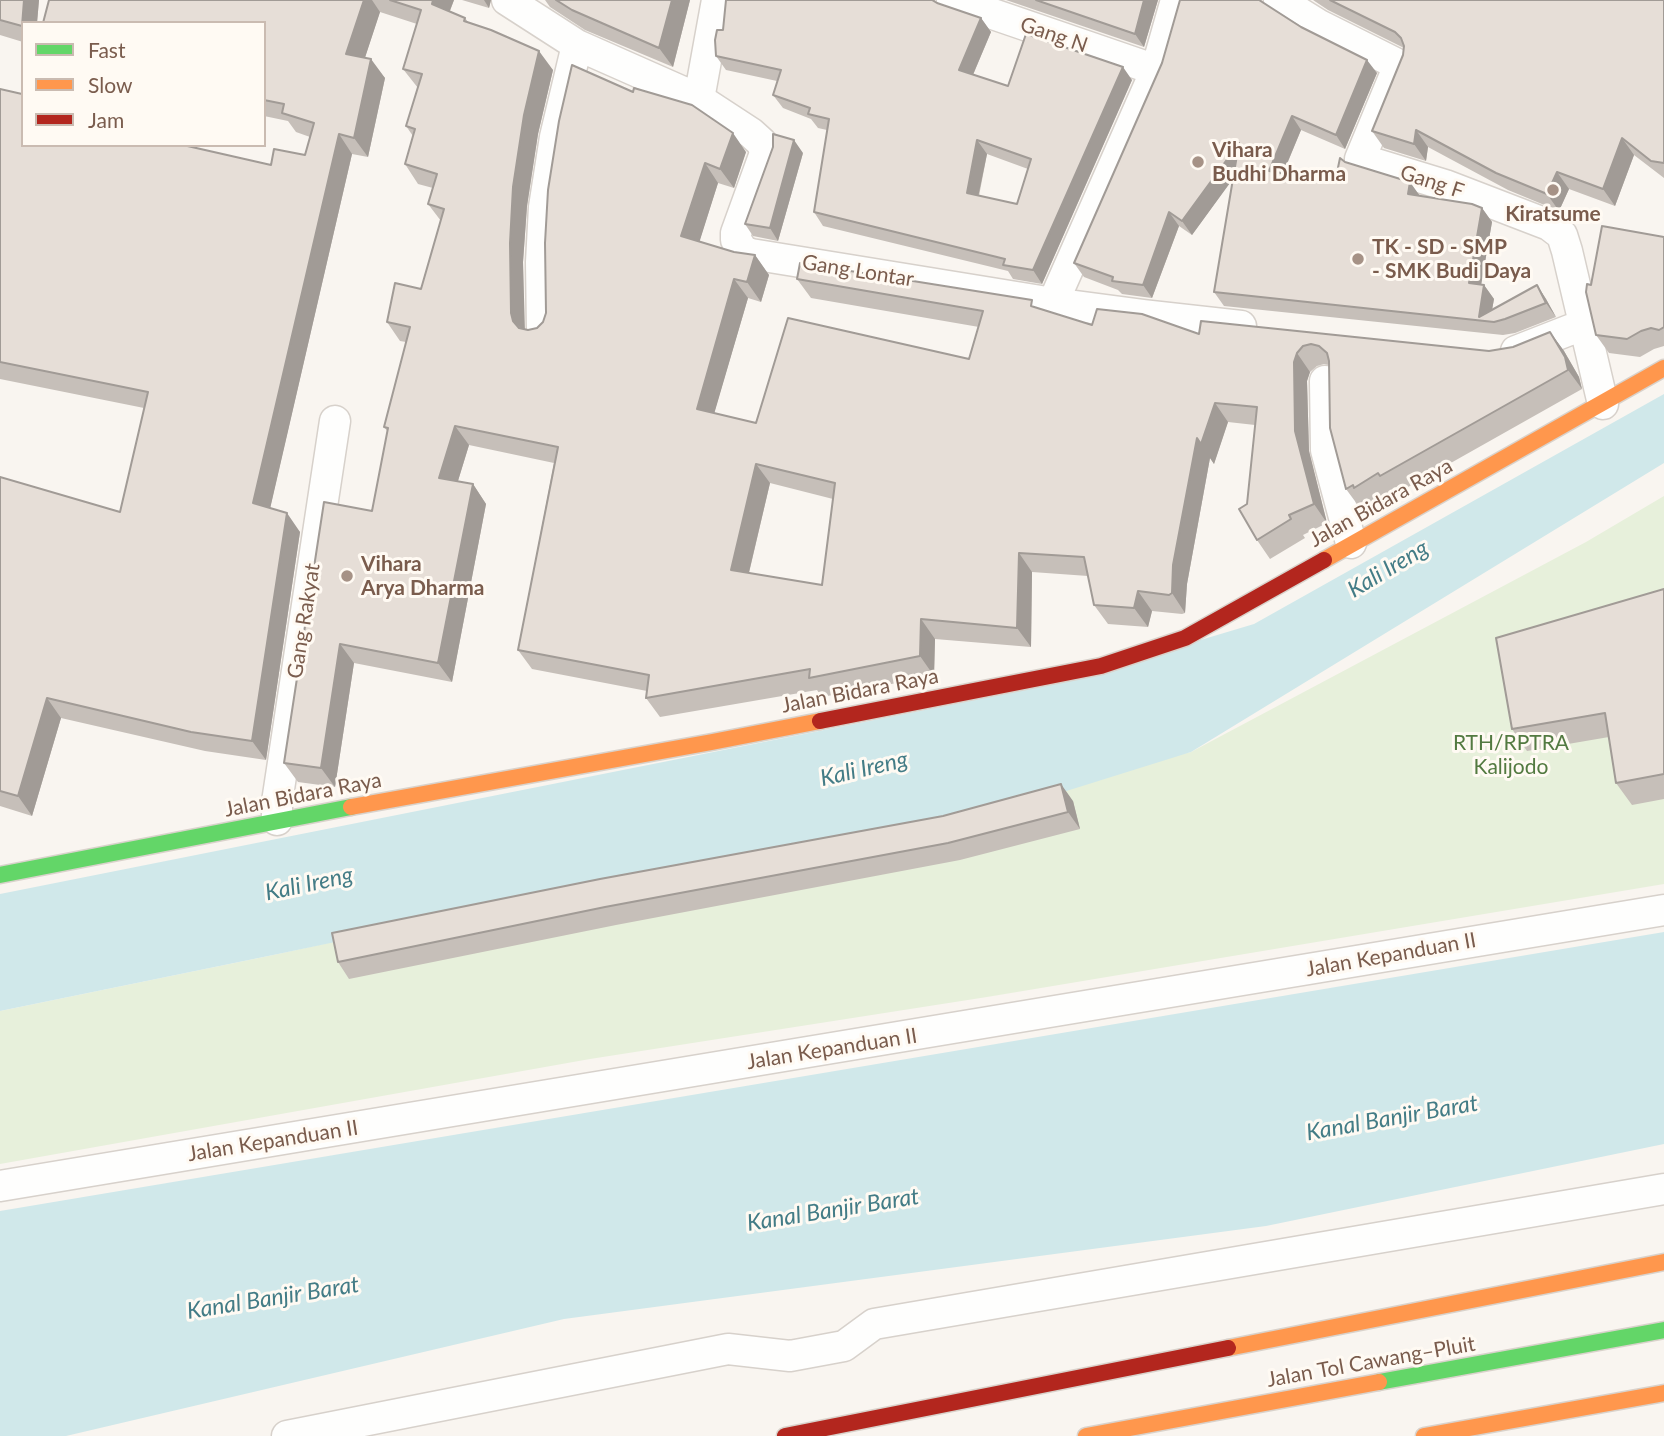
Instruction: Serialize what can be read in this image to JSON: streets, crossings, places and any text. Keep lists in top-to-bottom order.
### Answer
{
  "streets": {
    "main road": ["Jalan Bidara Raya", "Jalan Tol Cawang–Pluit"],
    "street": [
      "Gang N",
      "Gang F",
      "Gang Lontar",
      "Gang Rakyat",
      "Jalan Kepanduan II"
    ]
  },
  "crossings": [
    ["Gang F", "Jalan Bidara Raya"],
    ["Jalan Bidara Raya", "Gang Rakyat"]
  ],
  "water": ["Kali Ireng", "Kanal Banjir Barat"],
  "parks": ["RTH/RPTRA Kalijodo"],
  "places": [
    "Vihara Budhi Dharma",
    "Kiratsume",
    "TK - SD - SMP - SMK Budi Daya",
    "Vihara Arya Dharma"
  ],
  "legend": ["Fast", "Slow", "Jam"]
}
